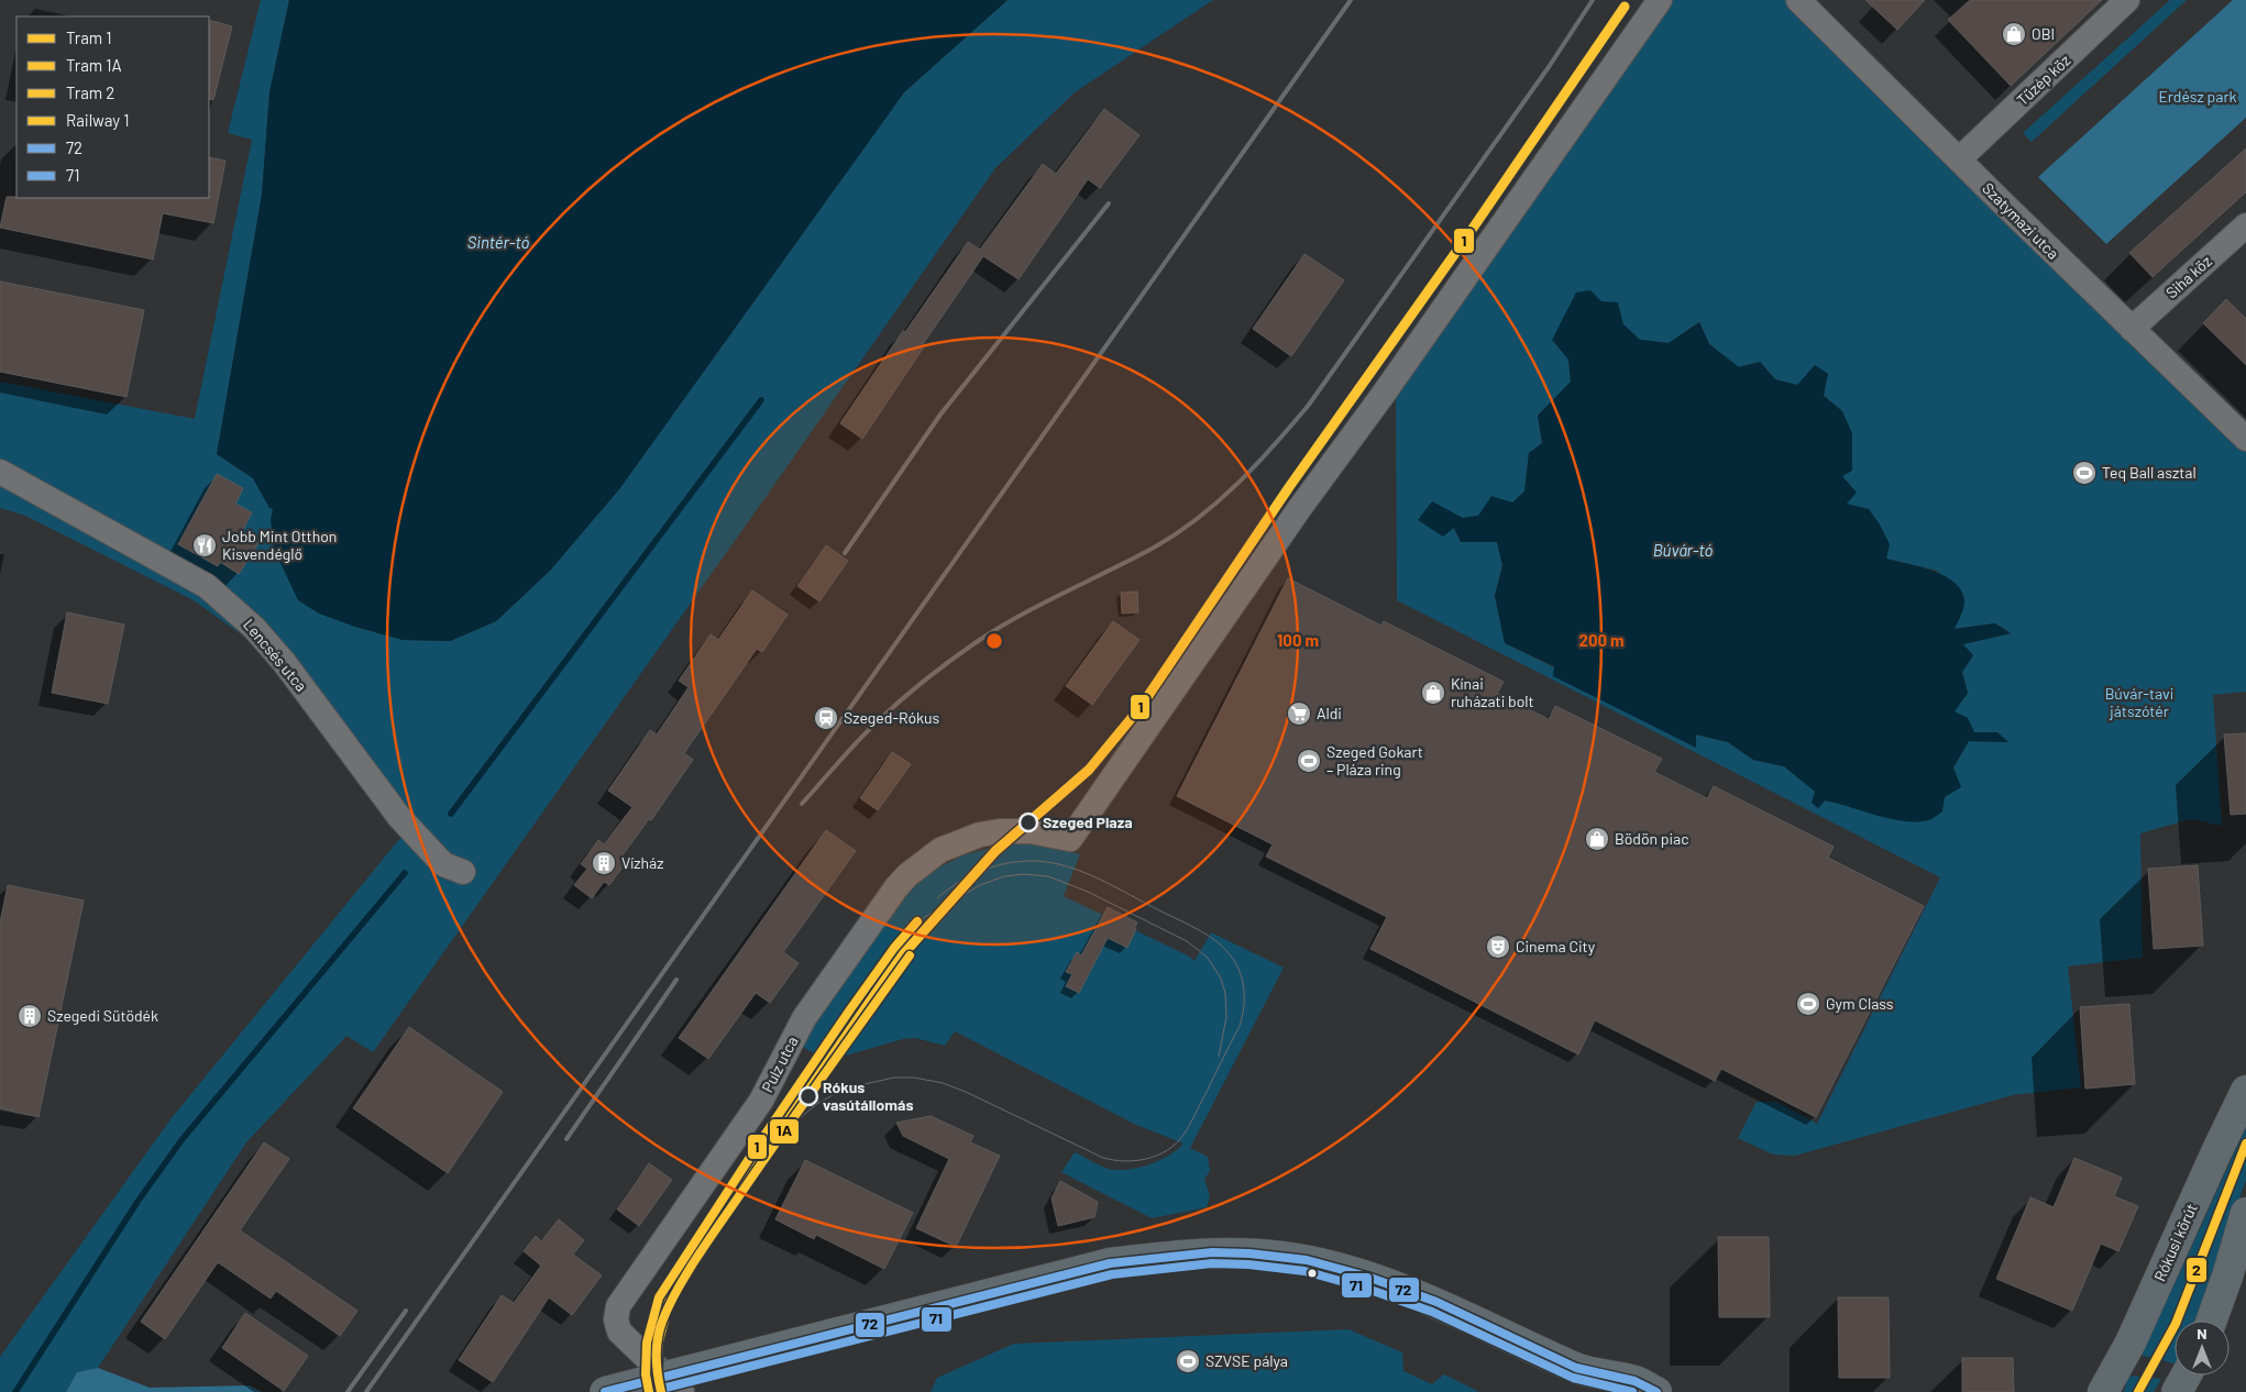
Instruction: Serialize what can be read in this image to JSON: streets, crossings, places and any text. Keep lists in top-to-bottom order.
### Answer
{
  "streets": {
    "main road": ["Rókusi körút"],
    "street": [
      "Tüzép köz",
      "Szatymazi utca",
      "Siha köz",
      "Lencsés utca",
      "Pulz utca"
    ]
  },
  "crossings": [
    ["Tüzép köz", "Szatymazi utca"],
    ["Szatymazi utca", "Siha köz"]
  ],
  "water": ["Sintér-tó", "Búvár-tó"],
  "parks": ["Erdész park", "Búvár-tavi játszótér"],
  "places": {
    "shop": ["OBI", "Kínai ruházati bolt", "Bödön piac"],
    "sports": [
      "Teq Ball asztal",
      "Szeged Gokart – Pláza ring",
      "Gym Class",
      "SZVSE pálya"
    ],
    "restaurant": ["Jobb Mint Otthon Kisvendéglő"],
    "supermarket": ["Aldi"],
    "station": ["Szeged-Rókus"],
    "other": ["Szeged Plaza", "Rókus vasútállomás"],
    "building": ["Vízház", "Szegedi Sütödék"],
    "theatre": ["Cinema City"]
  },
  "lines": [
    "rail line 1",
    "tram line 1",
    "tram line 1A",
    "tram line 2",
    "transit line 72",
    "transit line 71"
  ],
  "legend": [
    "Tram 1",
    "Tram 1A",
    "Tram 2",
    "Railway 1",
    "72",
    "71"
  ],
  "north": "top",
  "rings": ["100 m", "200 m"]
}
